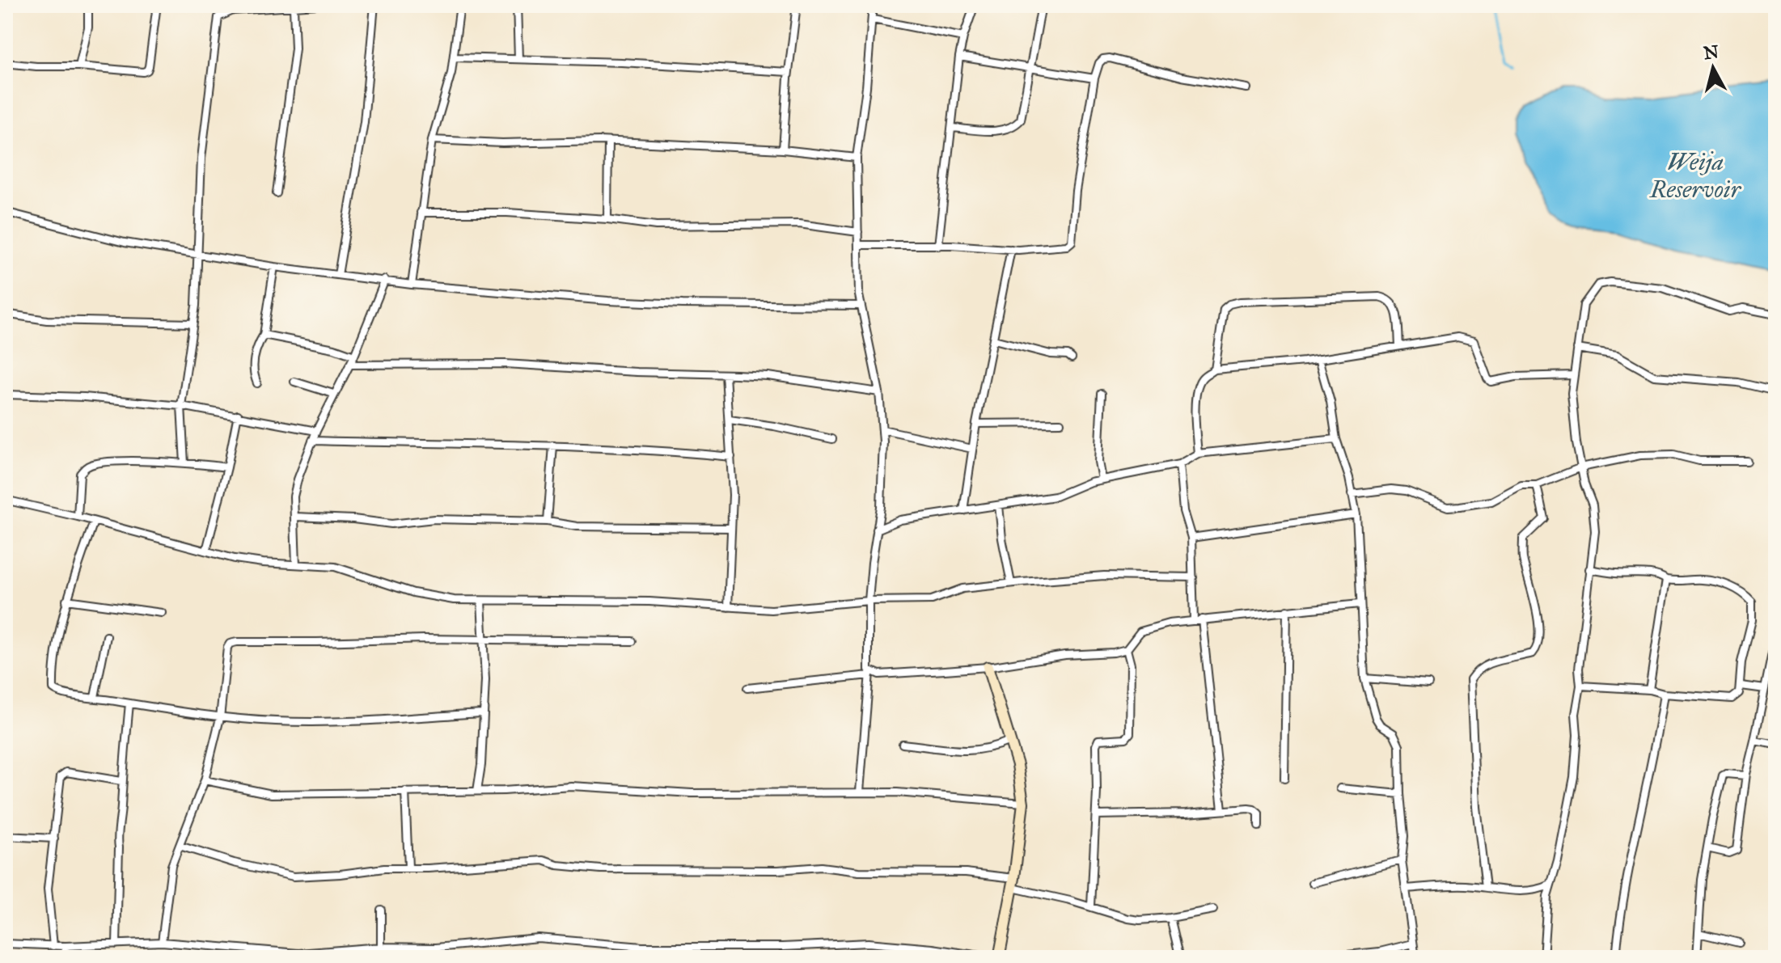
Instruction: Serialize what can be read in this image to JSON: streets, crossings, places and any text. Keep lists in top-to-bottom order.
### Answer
{
  "water": ["Weija Reservoir"],
  "north": "top"
}
